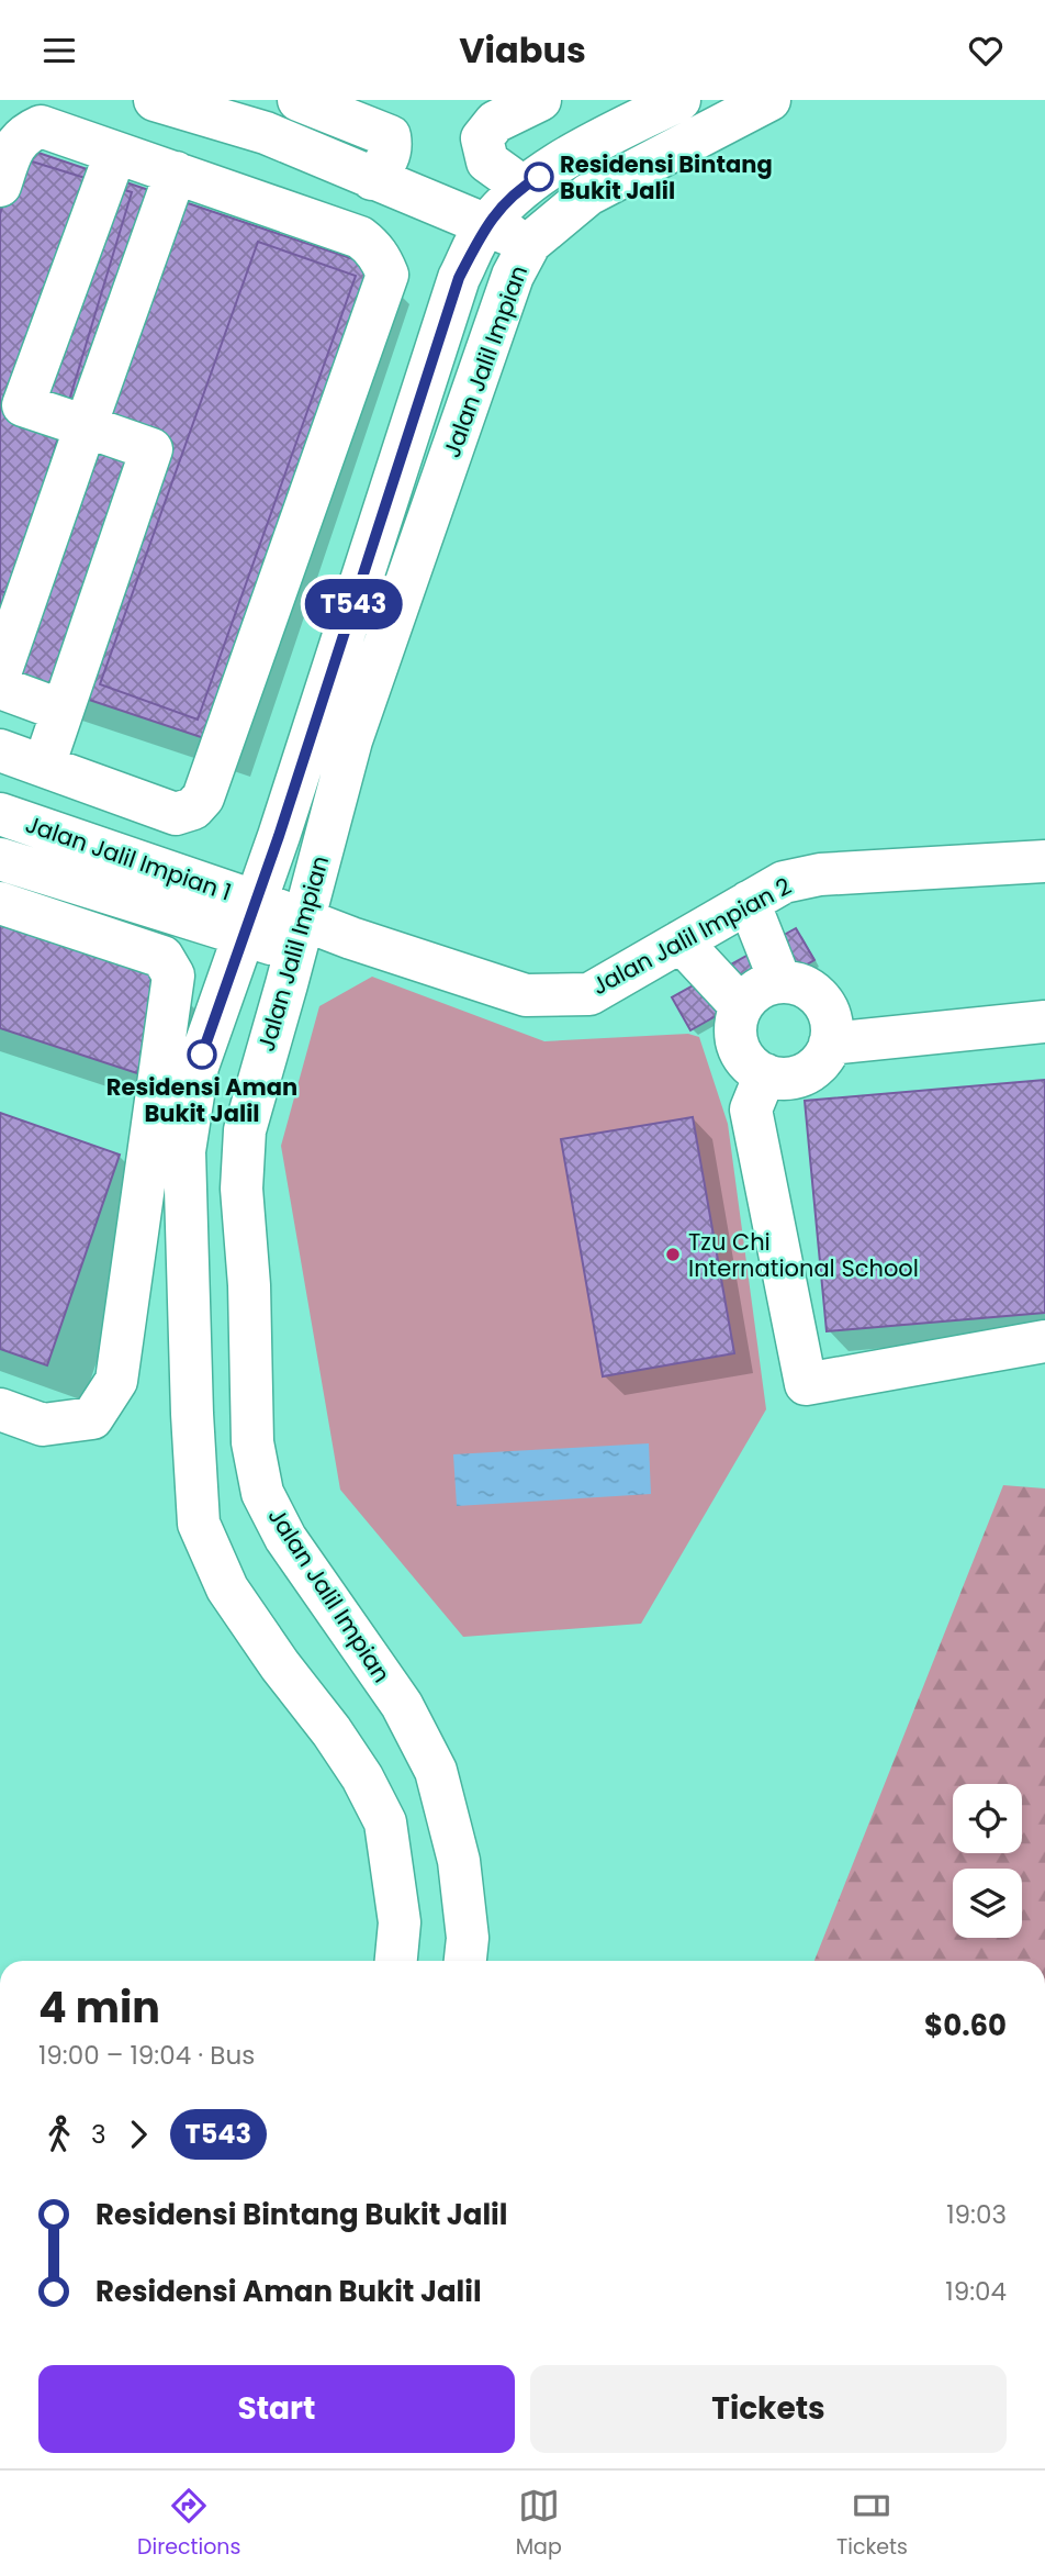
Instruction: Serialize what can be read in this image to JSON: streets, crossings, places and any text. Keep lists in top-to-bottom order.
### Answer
{
  "streets": {
    "street": ["Jalan Jalil Impian", "Jalan Jalil Impian 1", "Jalan Jalil Impian 2"]
  },
  "crossings": [
    ["Jalan Jalil Impian", "Jalan Jalil Impian 1"],
    ["Jalan Jalil Impian", "Jalan Jalil Impian 2"],
    ["Jalan Jalil Impian 1", "Jalan Jalil Impian 2"]
  ],
  "places": ["Residensi Bintang Bukit Jalil", "Residensi Aman Bukit Jalil", "Tzu Chi International School"],
  "lines": ["bus line T543"],
  "page": {
    "header": "Viabus",
    "on_map": "T543",
    "heading": ["4 min", "19:00 – 19:04 · Bus", "$0.60"],
    "legs": ["3", "T543"],
    "list": [
      {
        "name": "Residensi Bintang Bukit Jalil",
        "value": "19:03"
      },
      {
        "name": "Residensi Aman Bukit Jalil",
        "value": "19:04"
      }
    ],
    "buttons": ["Start", "Tickets"],
    "tabs": ["Directions", "Map", "Tickets"]
  }
}
